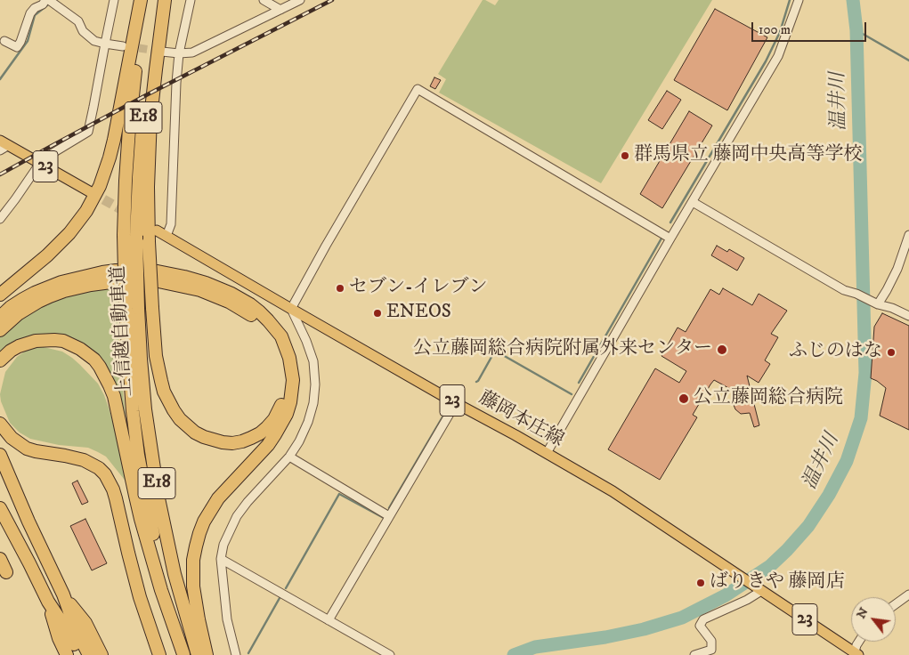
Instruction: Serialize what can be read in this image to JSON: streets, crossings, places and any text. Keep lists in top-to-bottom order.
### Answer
{
  "streets": {
    "highway": ["E18", "上信越自動車道"],
    "main road": ["23", "藤岡本庄線"]
  },
  "water": ["温井川"],
  "places": [
    "群馬県立 藤岡中央高等学校",
    "セブン-イレブン",
    "ENEOS",
    "公立藤岡総合病院附属外来センター",
    "ふじのはな",
    "公立藤岡総合病院",
    "ばりきや 藤岡店"
  ],
  "scale_bar": "100 m",
  "north": "top left"
}
